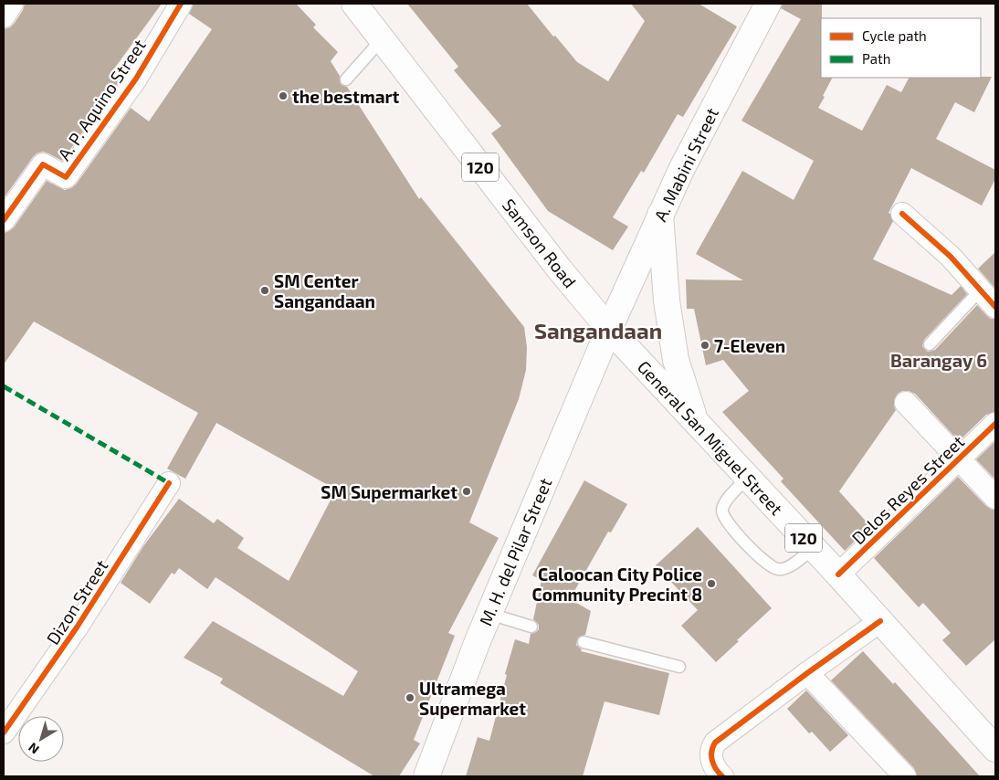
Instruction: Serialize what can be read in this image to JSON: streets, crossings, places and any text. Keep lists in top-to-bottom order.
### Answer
{
  "streets": {
    "main road": [
      "A. Mabini Street",
      "120",
      "Samson Road",
      "General San Miguel Street",
      "M. H. del Pilar Street"
    ],
    "street": ["A. P. Aquino Street", "Delos Reyes Street", "Dizon Street"]
  },
  "crossings": [
    ["A. Mabini Street", "Samson Road"],
    ["A. Mabini Street", "General San Miguel Street"],
    ["A. Mabini Street", "M. H. del Pilar Street"],
    ["Samson Road", "General San Miguel Street"],
    ["Samson Road", "M. H. del Pilar Street"],
    ["General San Miguel Street", "Delos Reyes Street"],
    ["General San Miguel Street", "M. H. del Pilar Street"]
  ],
  "districts": ["Sangandaan", "Barangay 6"],
  "places": [
    "the bestmart",
    "SM Center Sangandaan",
    "7-Eleven",
    "SM Supermarket",
    "Caloocan City Police Community Precint 8",
    "Ultramega Supermarket"
  ],
  "legend": ["Cycle path", "Path"],
  "north": "bottom left"
}
